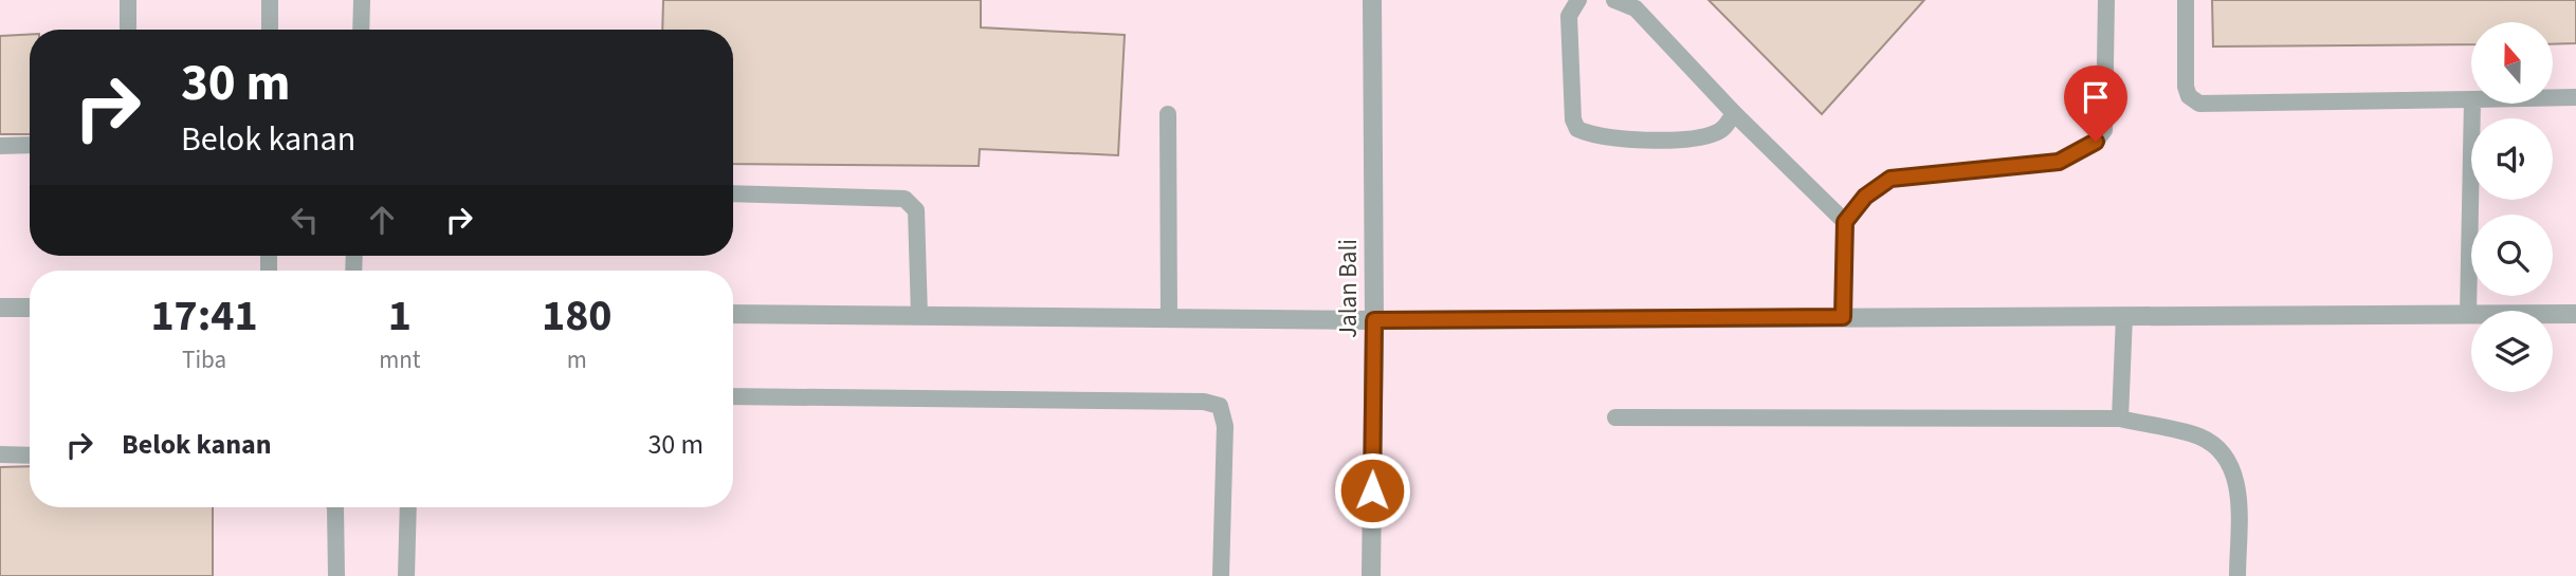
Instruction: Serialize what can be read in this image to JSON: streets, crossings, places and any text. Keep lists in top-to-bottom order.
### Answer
{
  "streets": {
    "street": ["Jalan Bali"]
  },
  "north": "top",
  "page": {
    "turn": ["30 m", "Belok kanan"],
    "eta": [
      "17:41",
      "Tiba",
      "1",
      "mnt",
      "180",
      "m"
    ],
    "list": [
      {
        "name": "Belok kanan",
        "value": "30 m"
      }
    ]
  }
}
